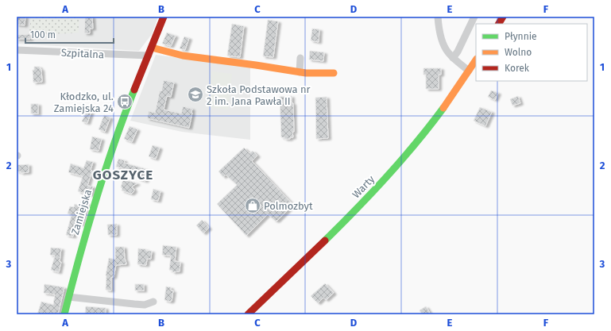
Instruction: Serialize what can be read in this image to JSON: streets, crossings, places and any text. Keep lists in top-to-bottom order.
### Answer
{
  "streets": {
    "street": ["Szpitalna", "Warty", "Zamiejska"]
  },
  "crossings": [
    ["Szpitalna", "Zamiejska"]
  ],
  "districts": ["GOSZYCE"],
  "places": {
    "school or university": ["Szkoła Podstawowa nr 2 im. Jana Pawła II"],
    "bus stop": ["Kłodzko, ul. Zamiejska 24"],
    "shop": ["Polmozbyt"]
  },
  "legend": ["Płynnie", "Wolno", "Korek"],
  "scale_bar": "100 m",
  "grid": {
    "columns": [
      "A",
      "B",
      "C",
      "D",
      "E",
      "F"
    ],
    "rows": ["1", "2", "3"]
  }
}
